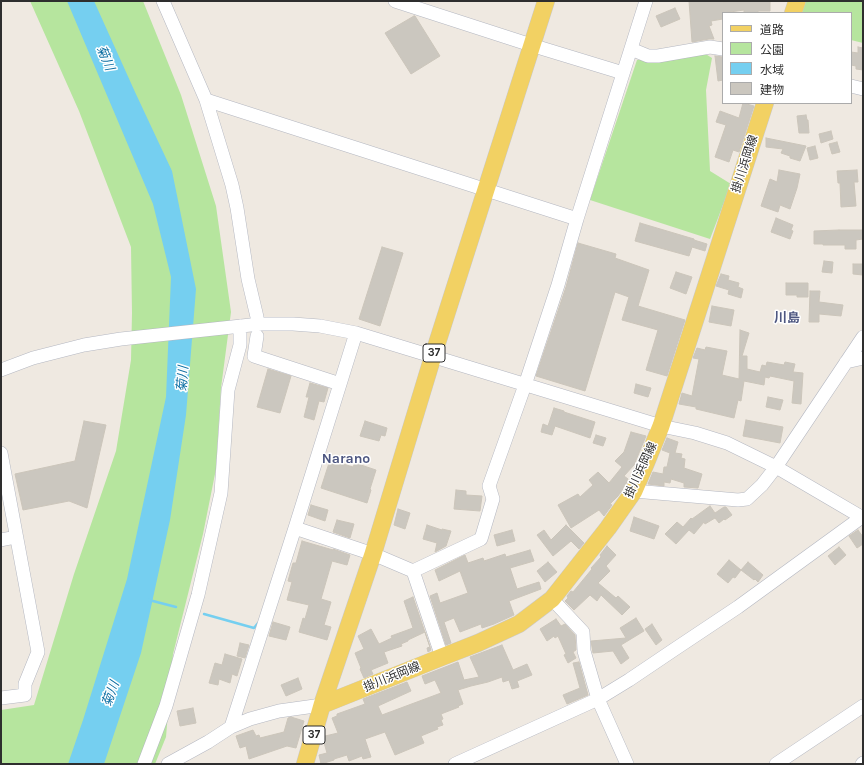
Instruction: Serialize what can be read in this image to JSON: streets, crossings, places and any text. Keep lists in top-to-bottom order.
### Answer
{
  "streets": {
    "main road": ["掛川浜岡線", "37"]
  },
  "crossings": [
    ["掛川浜岡線", "37"]
  ],
  "districts": ["川島", "Narano"],
  "water": ["菊川"],
  "legend": [
    "道路",
    "公園",
    "水域",
    "建物"
  ]
}
